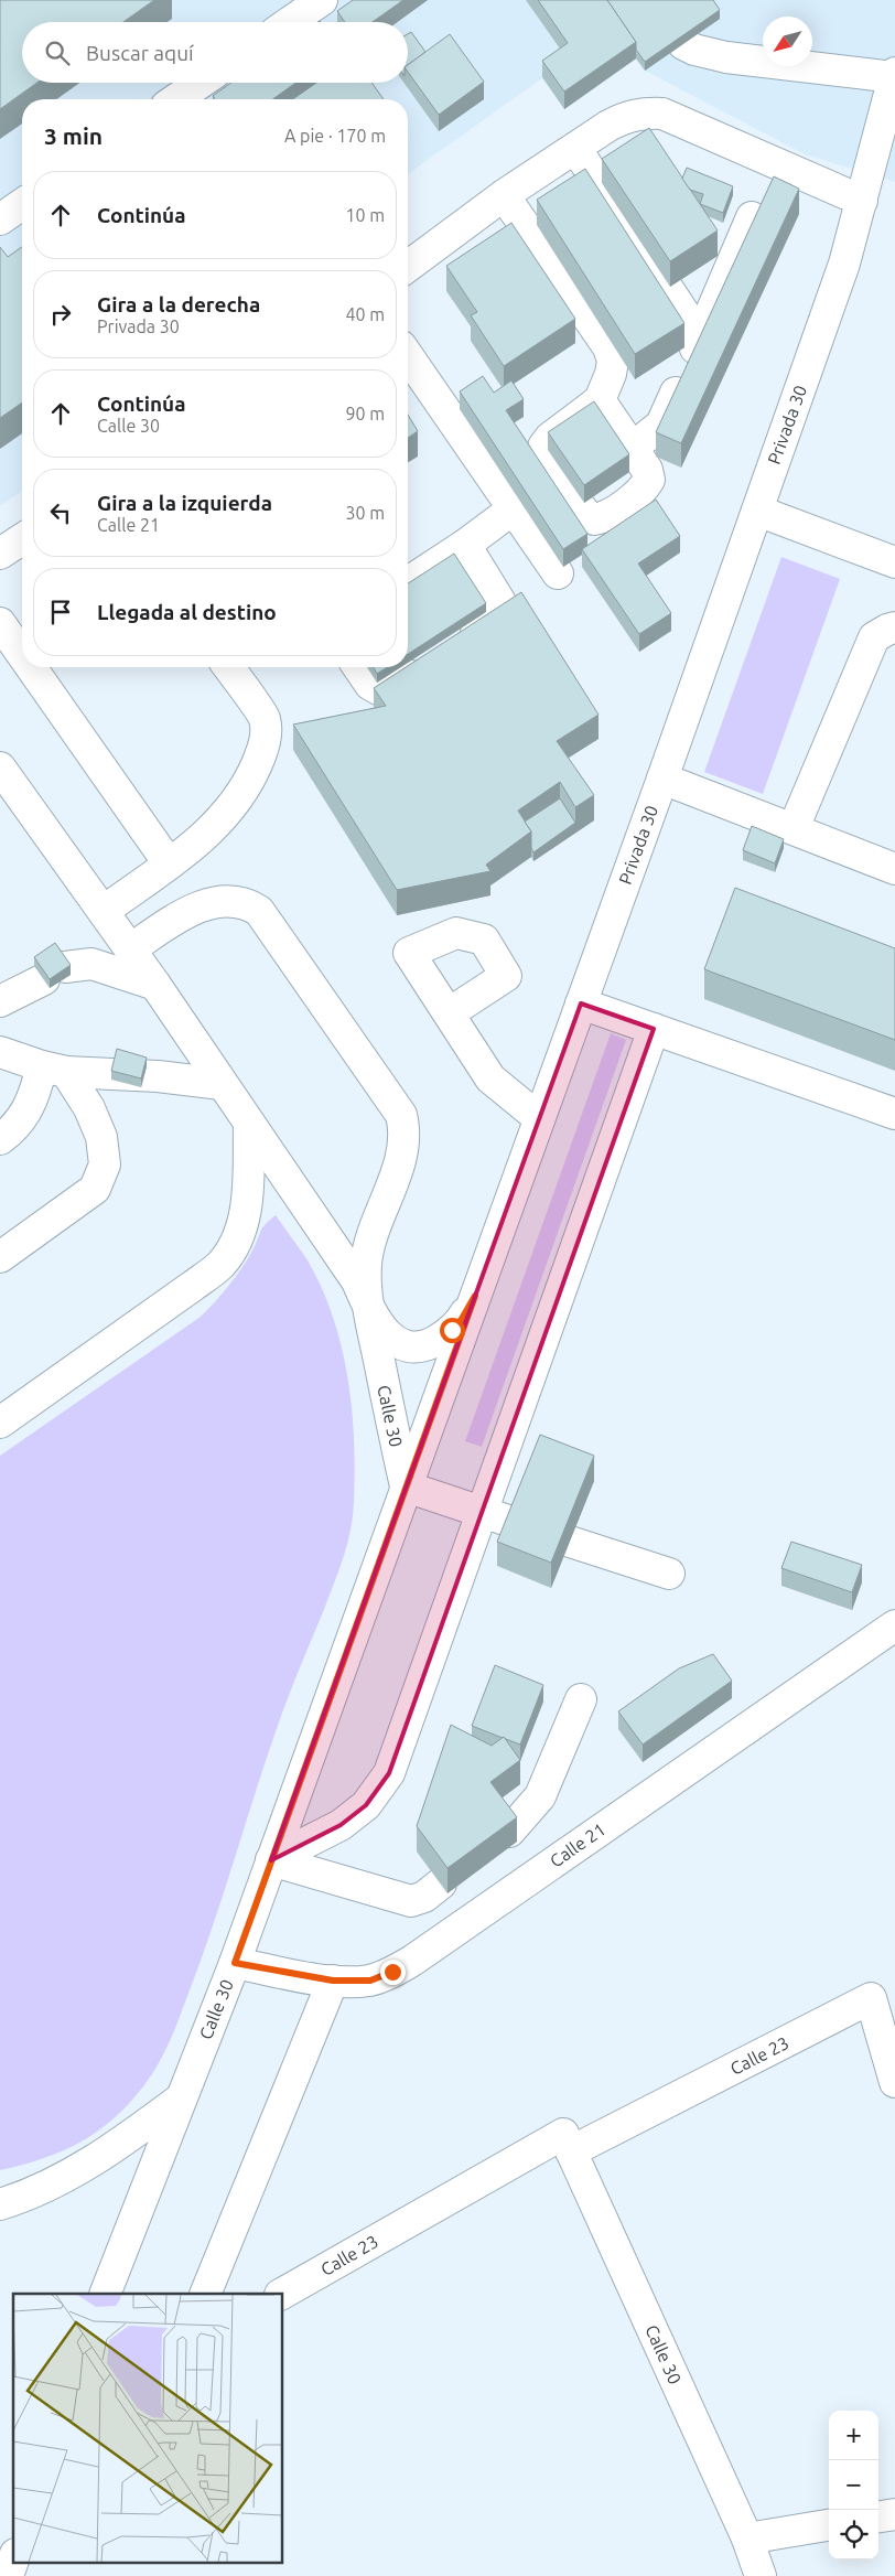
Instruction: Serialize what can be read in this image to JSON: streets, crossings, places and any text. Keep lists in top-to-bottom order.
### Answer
{
  "streets": {
    "street": [
      "Privada 30",
      "Calle 30",
      "Calle 21",
      "Calle 23"
    ]
  },
  "crossings": [
    ["Privada 30", "Calle 30"],
    ["Calle 30", "Calle 21"],
    ["Calle 30", "Calle 23"]
  ],
  "north": "bottom left",
  "page": {
    "search": "Buscar aquí",
    "heading": ["3 min", "A pie · 170 m"],
    "list": [
      ["Continúa", "10 m"],
      ["Gira a la derecha", "Privada 30", "40 m"],
      ["Continúa", "Calle 30", "90 m"],
      ["Gira a la izquierda", "Calle 21", "30 m"],
      "Llegada al destino"
    ],
    "map_buttons": ["+", "−"]
  }
}
